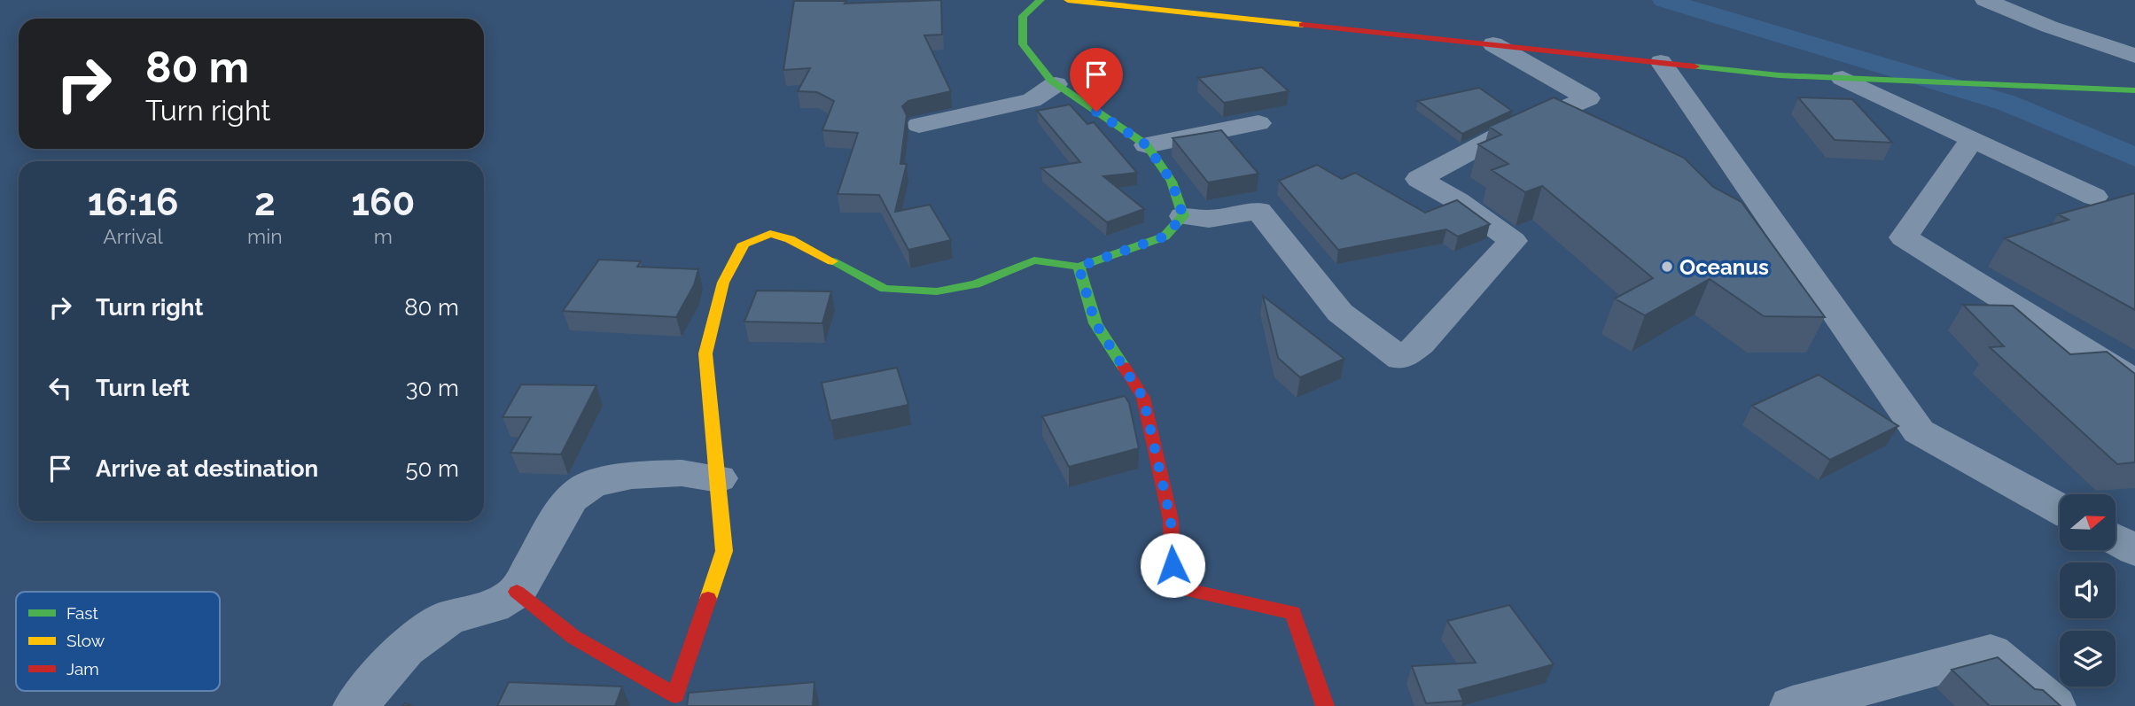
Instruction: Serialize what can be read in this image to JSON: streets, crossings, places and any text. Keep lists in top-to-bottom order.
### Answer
{
  "places": ["Oceanus"],
  "legend": ["Fast", "Slow", "Jam"],
  "north": "right",
  "page": {
    "turn": ["80 m", "Turn right"],
    "eta": [
      "16:16",
      "Arrival",
      "2",
      "min",
      "160",
      "m"
    ],
    "list": [
      {
        "name": "Turn right",
        "value": "80 m"
      },
      {
        "name": "Turn left",
        "value": "30 m"
      },
      {
        "name": "Arrive at destination",
        "value": "50 m"
      }
    ]
  }
}
